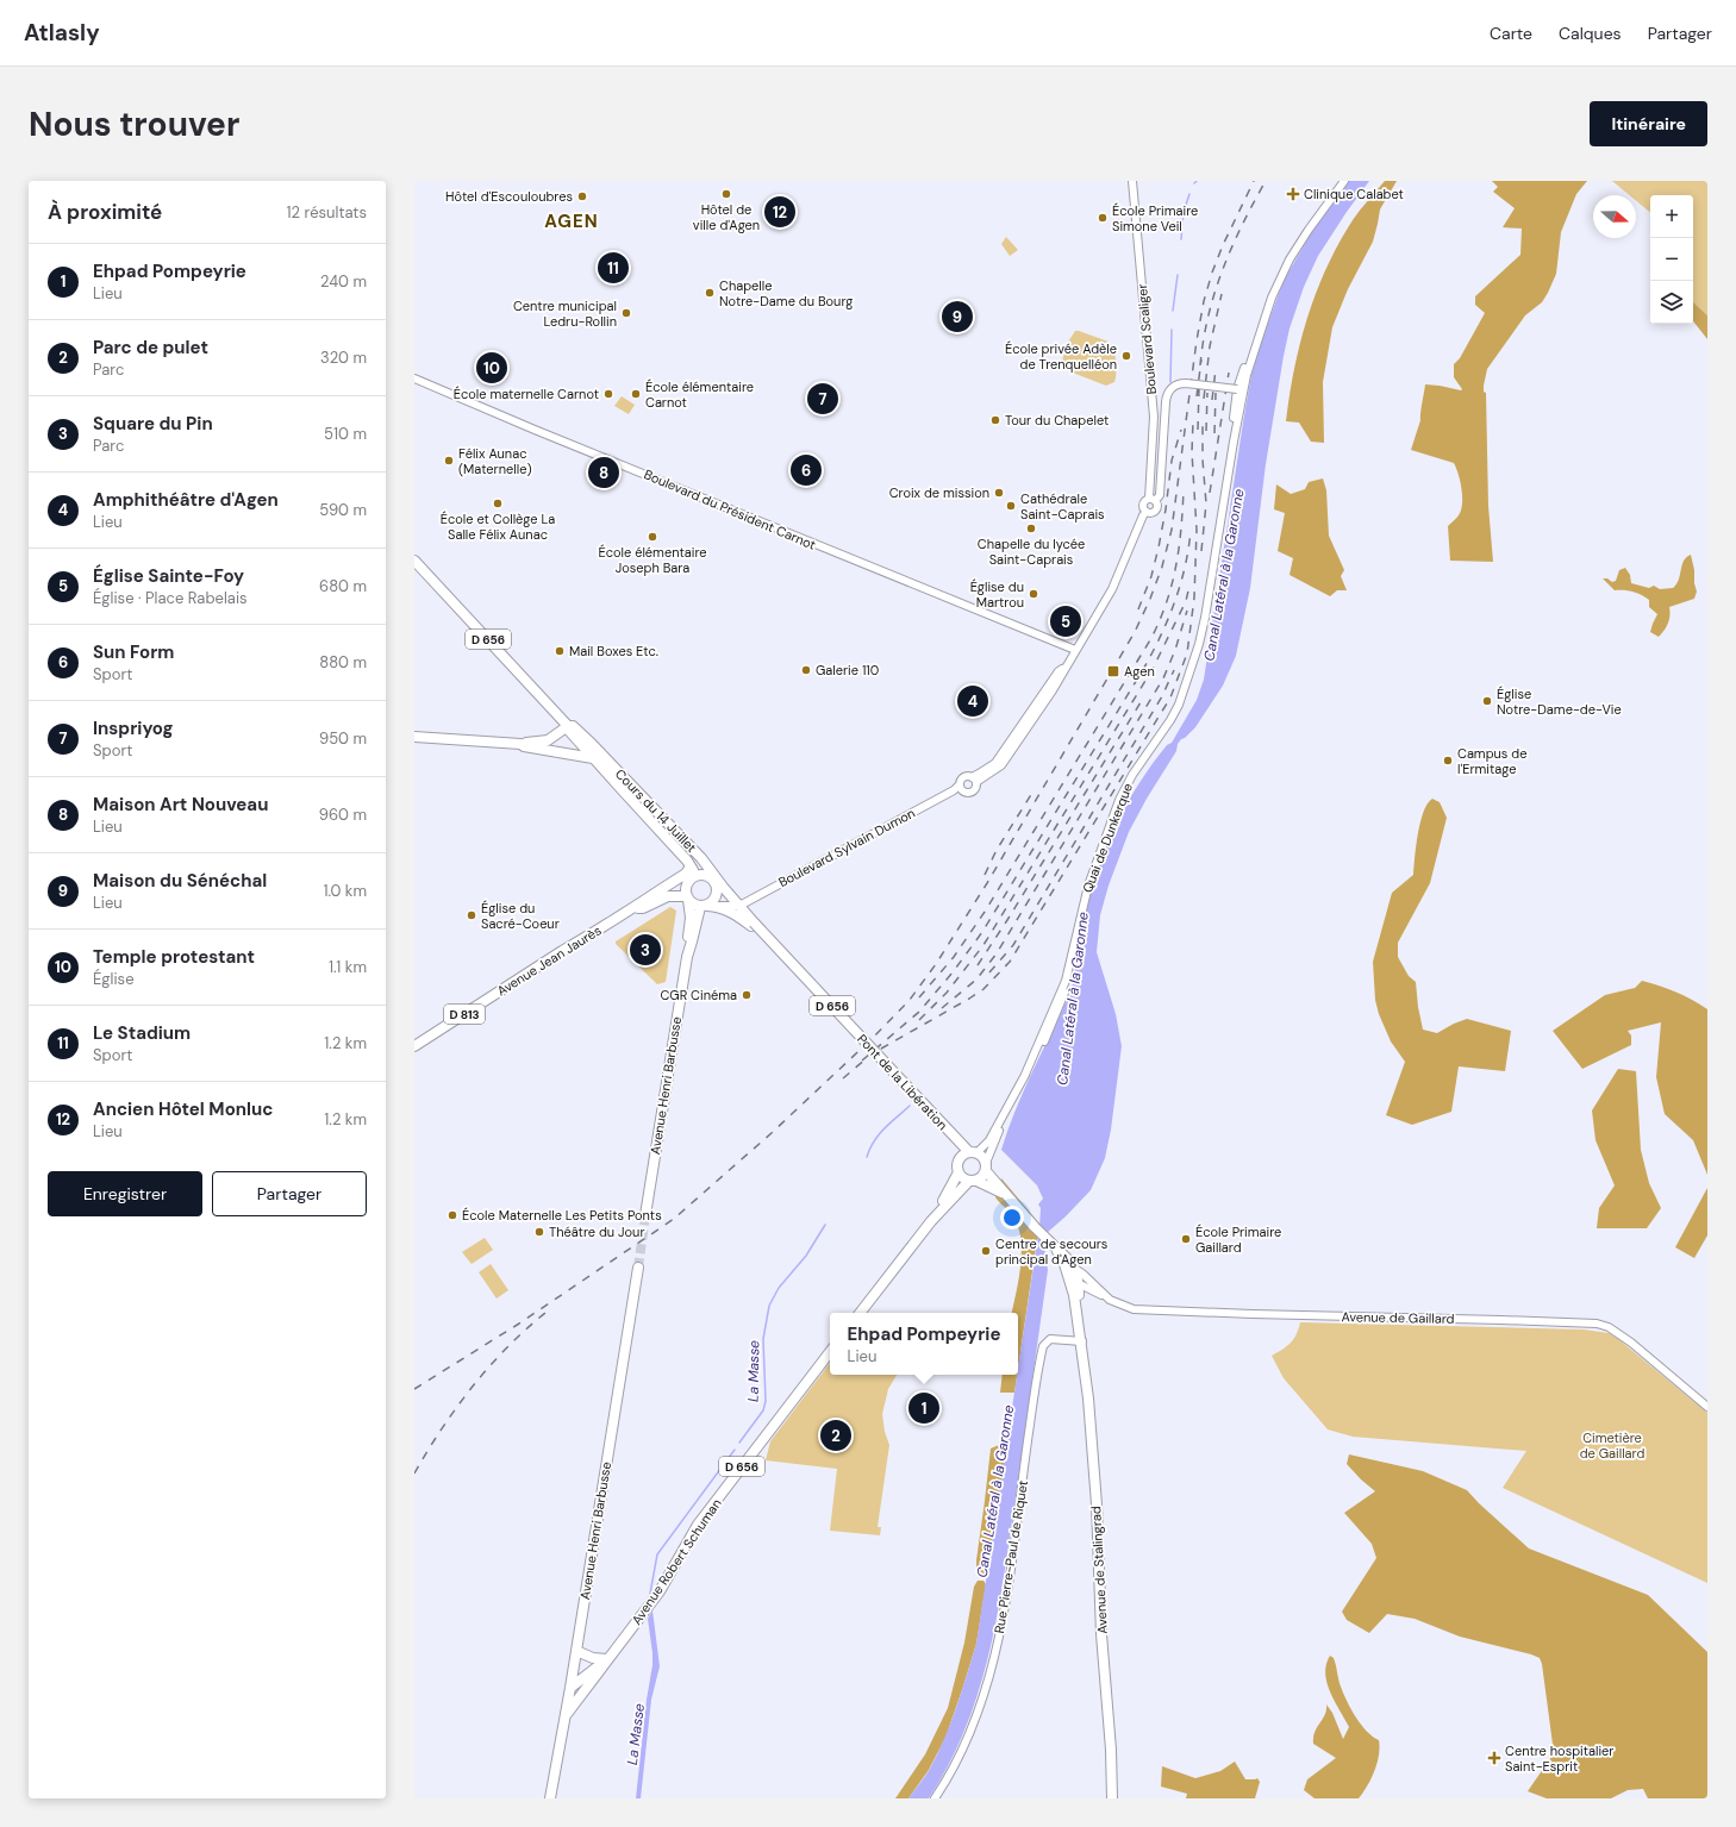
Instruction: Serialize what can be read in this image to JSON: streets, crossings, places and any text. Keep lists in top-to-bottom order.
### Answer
{
  "streets": {
    "main road": [
      "D 656",
      "Cours du 14 Juillet",
      "Avenue Jean Jaurès",
      "D 813",
      "Pont de la Libération",
      "Avenue Henri Barbusse",
      "Avenue Robert Schuman",
      "Avenue de Stalingrad"
    ],
    "street": [
      "Boulevard Scaliger",
      "Boulevard du Président Carnot",
      "Quai de Dunkerque",
      "Boulevard Sylvain Dumon",
      "Avenue de Gaillard",
      "Rue Pierre-Paul de Riquet"
    ]
  },
  "crossings": [
    ["D 656", "Cours du 14 Juillet"],
    ["D 656", "Boulevard Sylvain Dumon"],
    ["D 656", "D 813"],
    ["D 656", "Pont de la Libération"],
    ["D 656", "Avenue Henri Barbusse"],
    ["Cours du 14 Juillet", "Boulevard Sylvain Dumon"],
    ["Cours du 14 Juillet", "D 813"],
    ["Cours du 14 Juillet", "Pont de la Libération"],
    ["Cours du 14 Juillet", "Avenue Henri Barbusse"],
    ["Quai de Dunkerque", "Pont de la Libération"],
    ["Quai de Dunkerque", "Avenue de Stalingrad"],
    ["Boulevard Sylvain Dumon", "Pont de la Libération"],
    ["Avenue Jean Jaurès", "D 813"],
    ["D 813", "Avenue Henri Barbusse"],
    ["Pont de la Libération", "Avenue de Stalingrad"],
    ["Avenue Henri Barbusse", "Avenue Robert Schuman"],
    ["Avenue de Gaillard", "Avenue de Stalingrad"],
    ["Rue Pierre-Paul de Riquet", "Avenue de Stalingrad"]
  ],
  "districts": ["AGEN"],
  "water": ["Canal Latéral à la Garonne", "La Masse"],
  "parks": ["Cimetière de Gaillard"],
  "places": {
    "other": [
      "Hôtel de ville d'Agen",
      "Hôtel d'Escouloubres",
      "École Primaire Simone Veil",
      "Chapelle Notre-Dame du Bourg",
      "Centre municipal Ledru-Rollin",
      "École privée Adèle de Trenquelléon",
      "École maternelle Carnot",
      "École élémentaire Carnot",
      "Tour du Chapelet",
      "Félix Aunac (Maternelle)",
      "Croix de mission",
      "École et Collège La Salle Félix Aunac",
      "Cathédrale Saint-Caprais",
      "Chapelle du lycée Saint-Caprais",
      "École élémentaire Joseph Bara",
      "Église du Martrou",
      "Mail Boxes Etc.",
      "Galerie 110",
      "Église Notre-Dame-de-Vie",
      "Campus de l'Ermitage",
      "Église du Sacré-Coeur",
      "CGR Cinéma",
      "École Maternelle Les Petits Ponts",
      "Théâtre du Jour",
      "École Primaire Gaillard",
      "Centre de secours principal d'Agen"
    ],
    "health": ["Clinique Calabet", "Centre hospitalier Saint-Esprit"],
    "transit": ["Agen"]
  },
  "north": "right",
  "page": {
    "header": "Atlasly",
    "nav": ["Carte", "Calques", "Partager"],
    "buttons": [
      "Itinéraire",
      ["Enregistrer", "Partager"]
    ],
    "title": "Nous trouver",
    "heading": ["À proximité", "12 résultats"],
    "pins": [
      "12",
      "11",
      "9",
      "10",
      "7",
      "6",
      "8",
      "5",
      "4",
      "3",
      "1",
      "2"
    ],
    "map_buttons": ["+", "−"],
    "list": [
      {
        "mark": "1",
        "name": "Ehpad Pompeyrie",
        "note": "Lieu",
        "value": "240 m"
      },
      {
        "mark": "2",
        "name": "Parc de pulet",
        "note": "Parc",
        "value": "320 m"
      },
      {
        "mark": "3",
        "name": "Square du Pin",
        "note": "Parc",
        "value": "510 m"
      },
      {
        "mark": "4",
        "name": "Amphithéâtre d'Agen",
        "note": "Lieu",
        "value": "590 m"
      },
      {
        "mark": "5",
        "name": "Église Sainte-Foy",
        "note": "Église · Place Rabelais",
        "value": "680 m"
      },
      {
        "mark": "6",
        "name": "Sun Form",
        "note": "Sport",
        "value": "880 m"
      },
      {
        "mark": "7",
        "name": "Inspriyog",
        "note": "Sport",
        "value": "950 m"
      },
      {
        "mark": "8",
        "name": "Maison Art Nouveau",
        "note": "Lieu",
        "value": "960 m"
      },
      {
        "mark": "9",
        "name": "Maison du Sénéchal",
        "note": "Lieu",
        "value": "1.0 km"
      },
      {
        "mark": "10",
        "name": "Temple protestant",
        "note": "Église",
        "value": "1.1 km"
      },
      {
        "mark": "11",
        "name": "Le Stadium",
        "note": "Sport",
        "value": "1.2 km"
      },
      {
        "mark": "12",
        "name": "Ancien Hôtel Monluc",
        "note": "Lieu",
        "value": "1.2 km"
      }
    ],
    "popup": ["Ehpad Pompeyrie", "Lieu"]
  }
}
